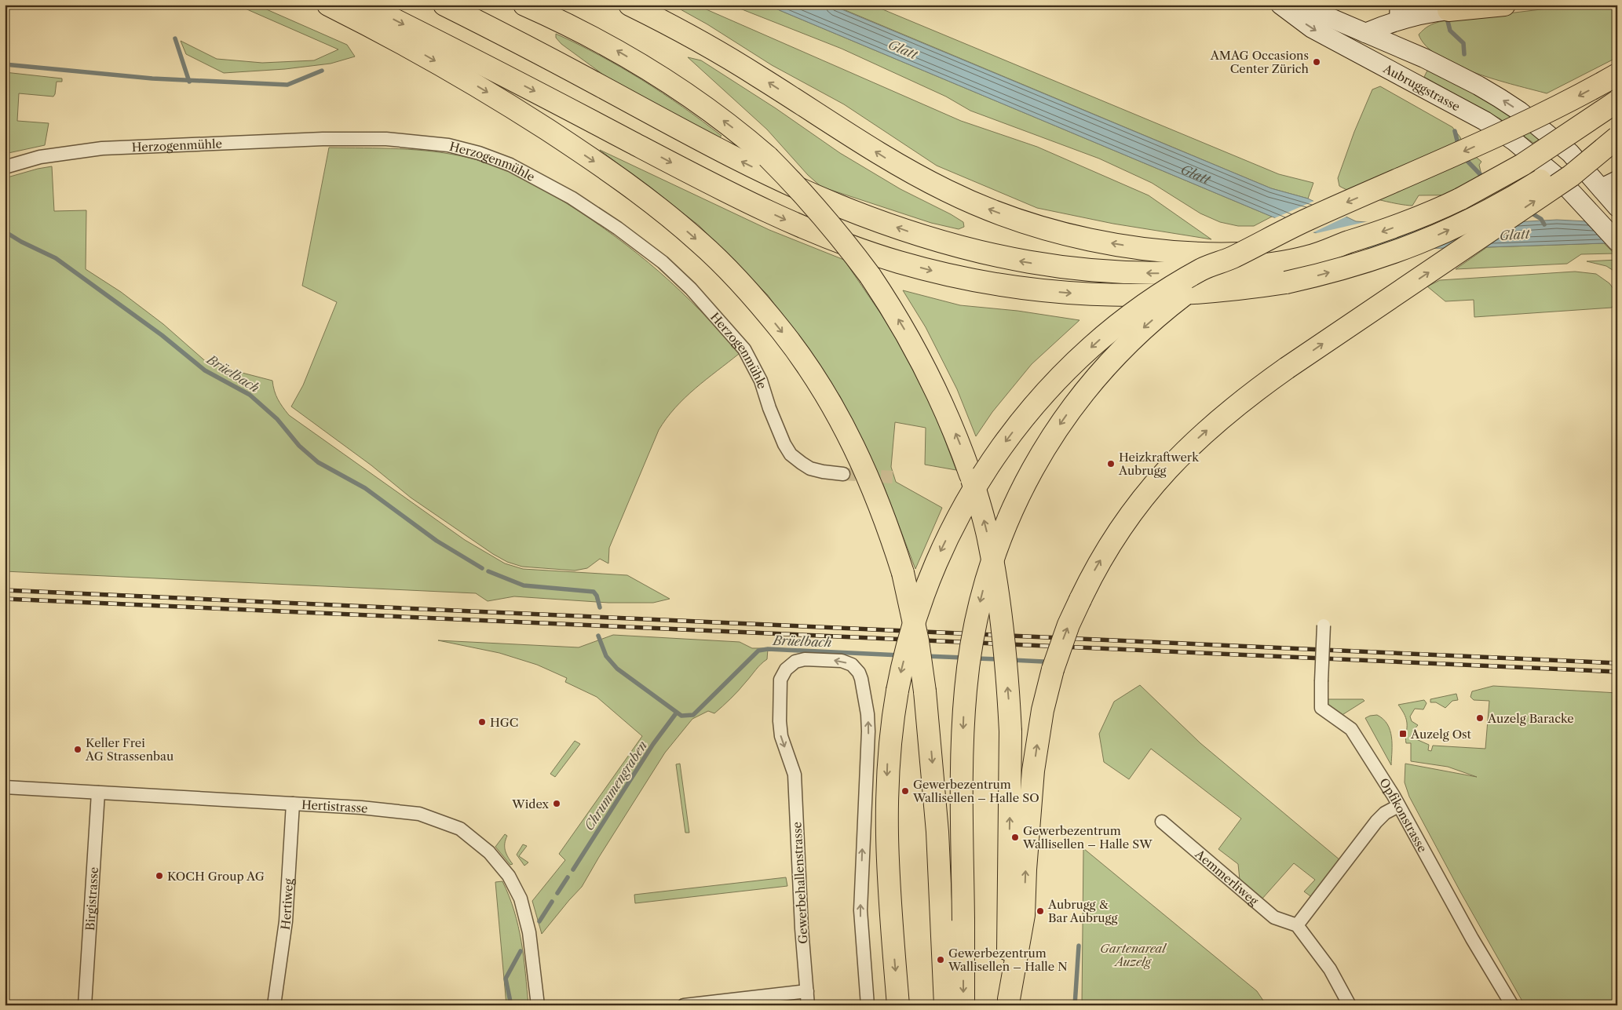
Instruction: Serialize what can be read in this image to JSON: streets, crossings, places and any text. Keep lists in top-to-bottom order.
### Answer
{
  "streets": {
    "street": [
      "Aubruggstrasse",
      "Herzogenmühle",
      "Hertistrasse",
      "Opfikonstrasse",
      "Aemmerliweg",
      "Gewerbehallenstrasse",
      "Birgistrasse",
      "Hertiweg"
    ]
  },
  "crossings": [
    ["Hertistrasse", "Birgistrasse"],
    ["Hertistrasse", "Hertiweg"]
  ],
  "water": ["Glatt", "Brüelbach", "Chrummengraben"],
  "parks": ["Gartenareal Auzelg"],
  "places": {
    "other": [
      "AMAG Occasions Center Zürich",
      "Heizkraftwerk Aubrugg",
      "Auzelg Baracke",
      "HGC",
      "Keller Frei AG Strassenbau",
      "Gewerbezentrum Wallisellen – Halle SO",
      "Widex",
      "Gewerbezentrum Wallisellen – Halle SW",
      "KOCH Group AG",
      "Aubrugg & Bar Aubrugg",
      "Gewerbezentrum Wallisellen – Halle N"
    ],
    "transit": ["Auzelg Ost"]
  }
}
